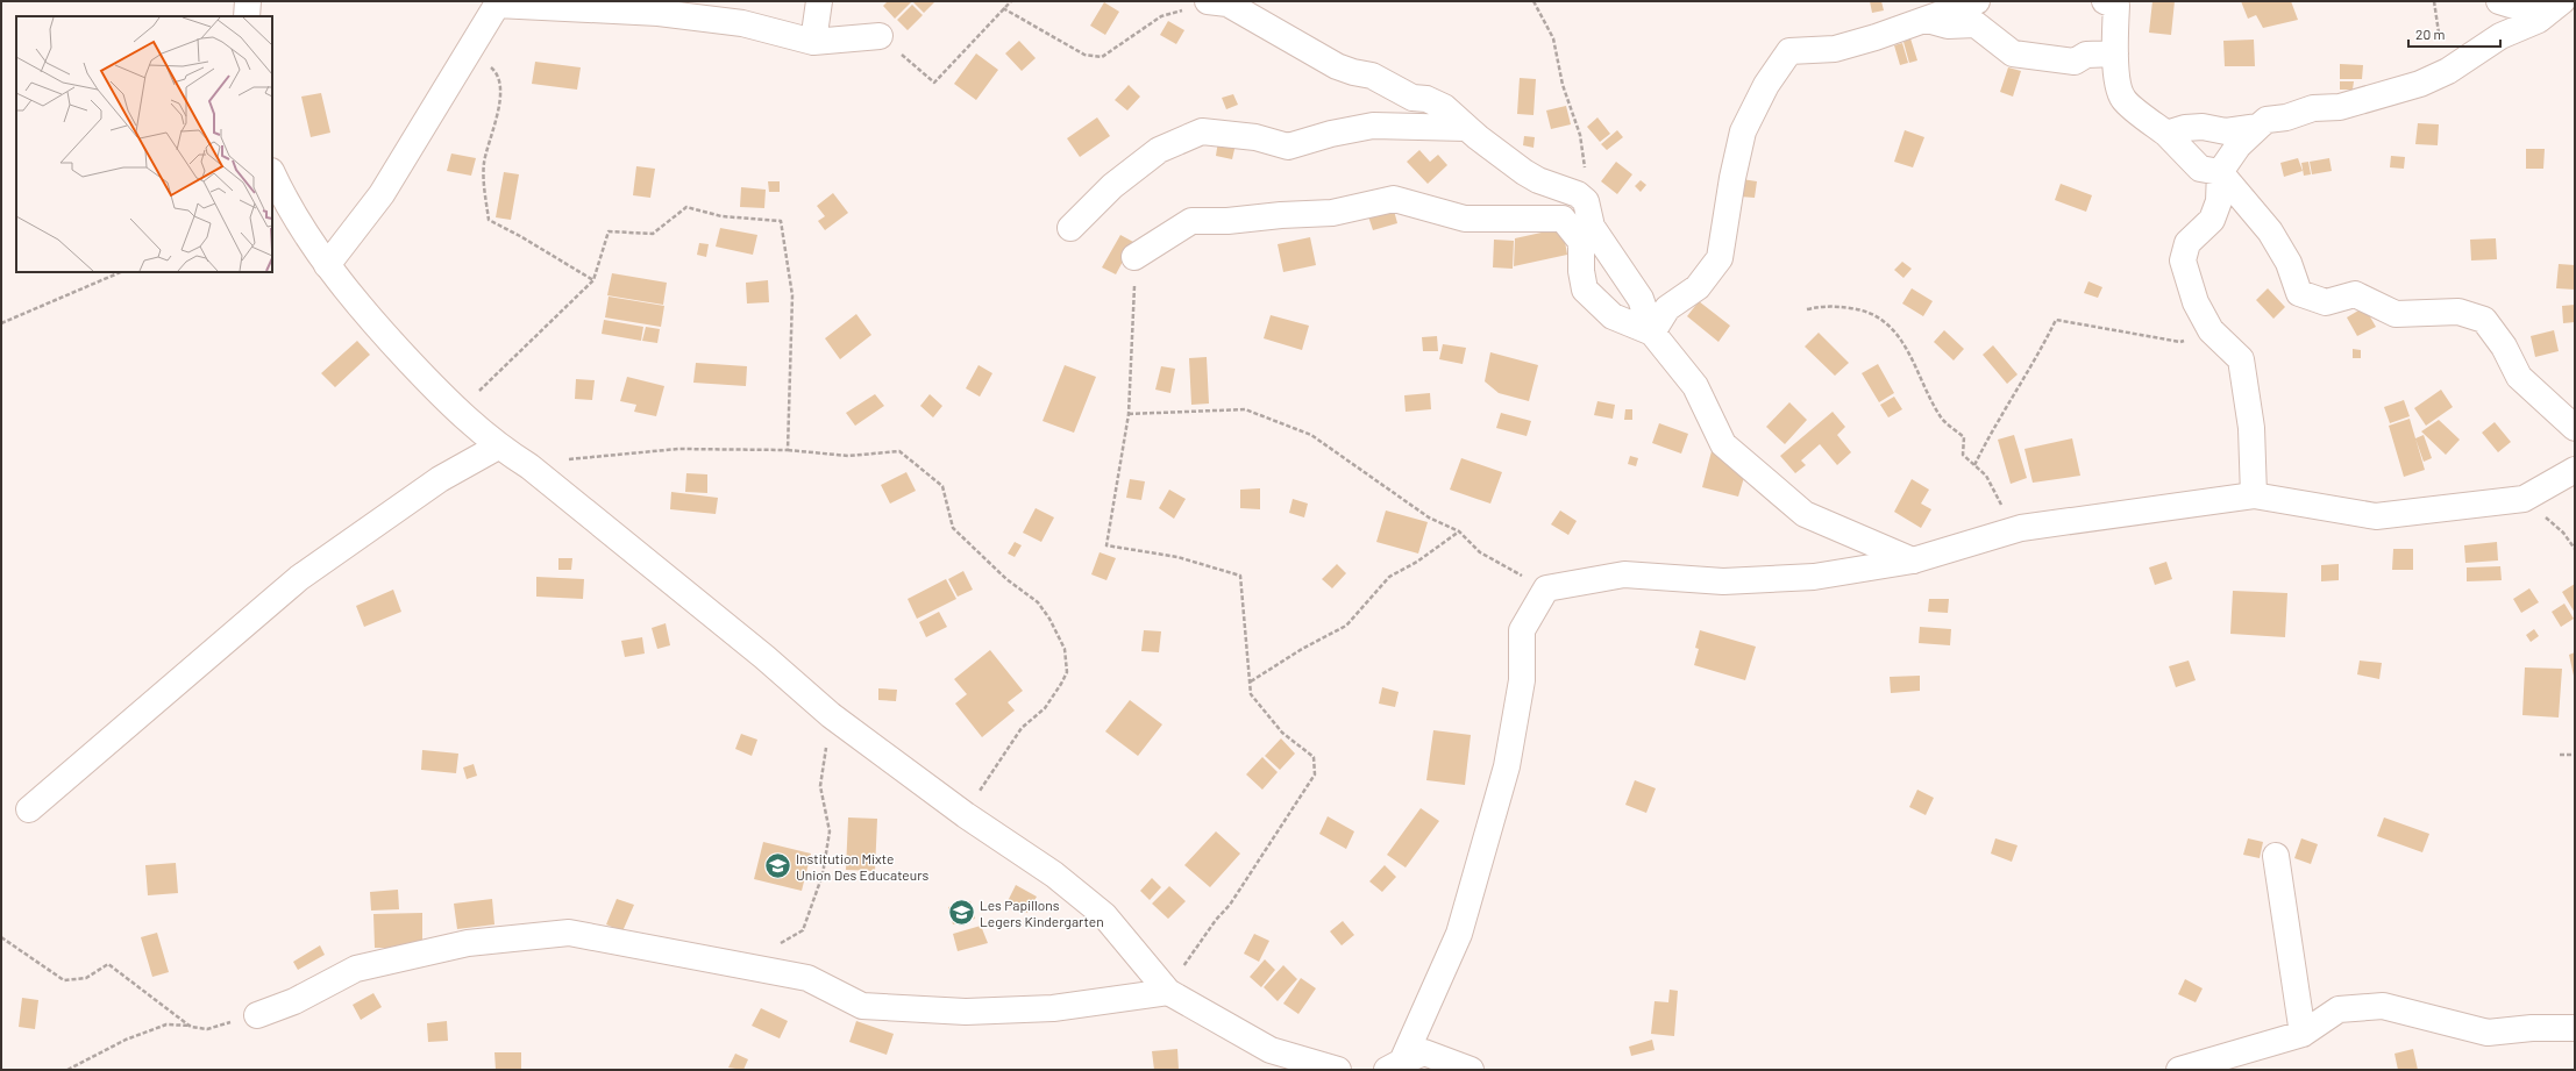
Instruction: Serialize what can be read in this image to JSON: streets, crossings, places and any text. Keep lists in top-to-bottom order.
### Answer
{
  "places": {
    "school or university": ["Institution Mixte Union Des Educateurs", "Les Papillons Legers Kindergarten"]
  },
  "scale_bar": "20 m"
}
